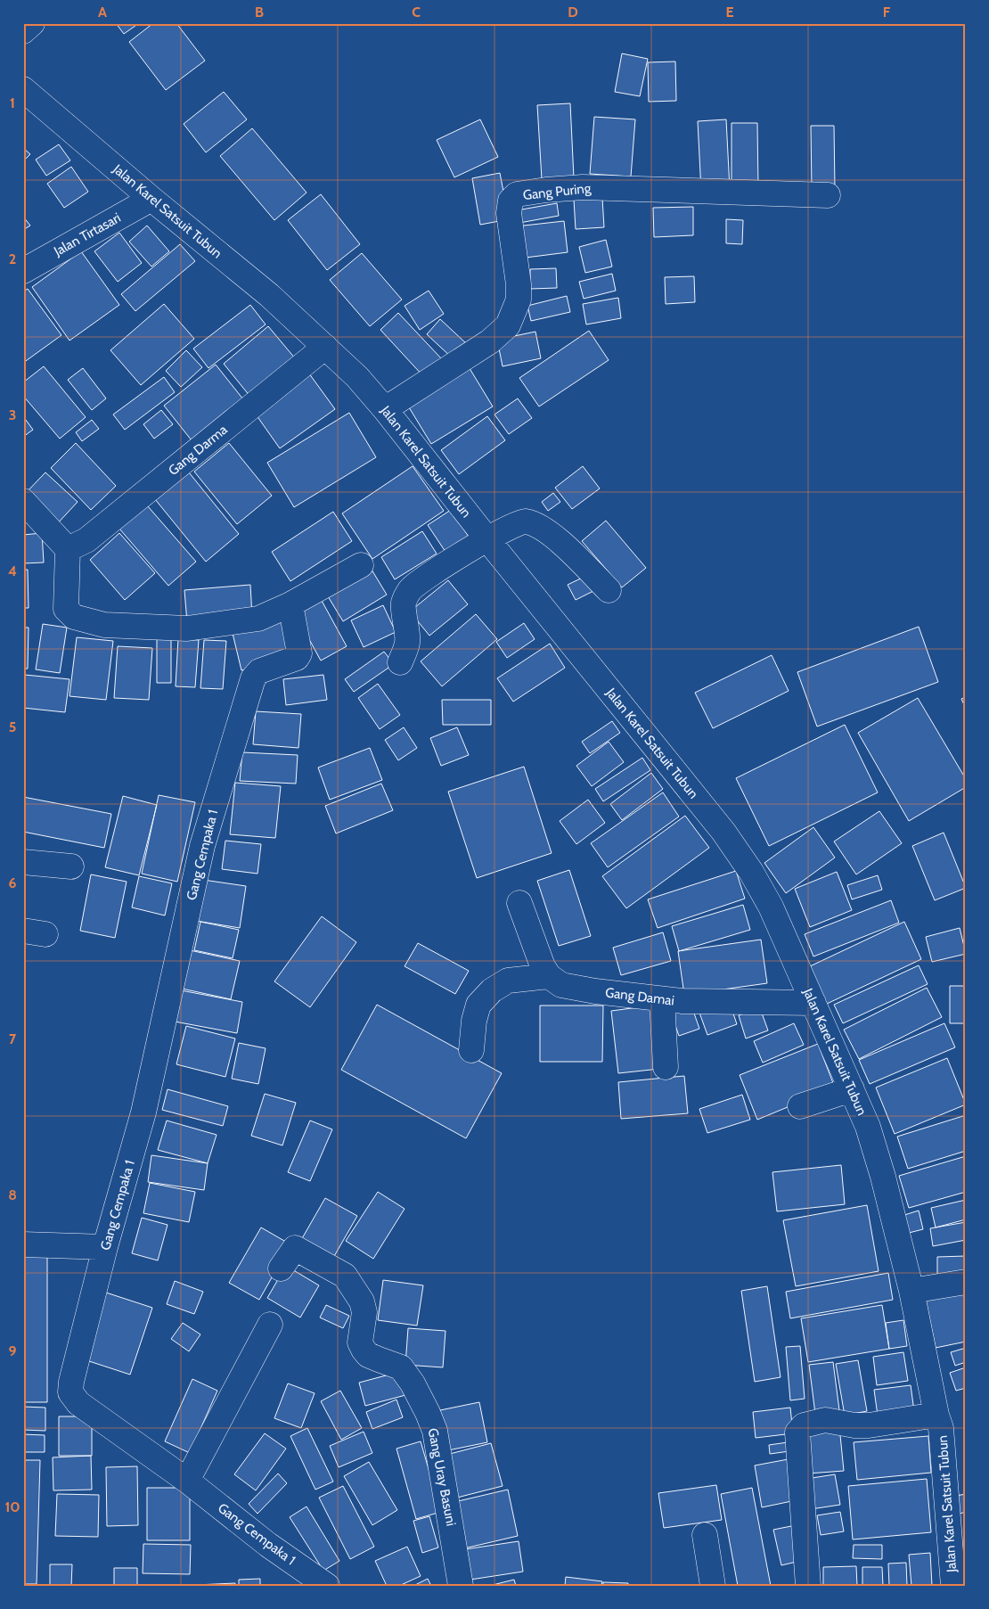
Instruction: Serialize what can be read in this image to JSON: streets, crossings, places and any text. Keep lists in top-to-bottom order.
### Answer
{
  "streets": {
    "street": [
      "Gang Puring",
      "Jalan Karel Satsuit Tubun",
      "Jalan Tirtasari",
      "Gang Darma",
      "Gang Cempaka 1",
      "Gang Damai",
      "Gang Uray Basuni"
    ]
  },
  "crossings": [
    ["Gang Puring", "Jalan Karel Satsuit Tubun"],
    ["Jalan Karel Satsuit Tubun", "Jalan Tirtasari"],
    ["Jalan Karel Satsuit Tubun", "Gang Darma"],
    ["Jalan Karel Satsuit Tubun", "Gang Damai"]
  ],
  "grid": {
    "columns": [
      "A",
      "B",
      "C",
      "D",
      "E",
      "F"
    ],
    "rows": [
      "1",
      "2",
      "3",
      "4",
      "5",
      "6",
      "7",
      "8",
      "9",
      "10"
    ]
  }
}
